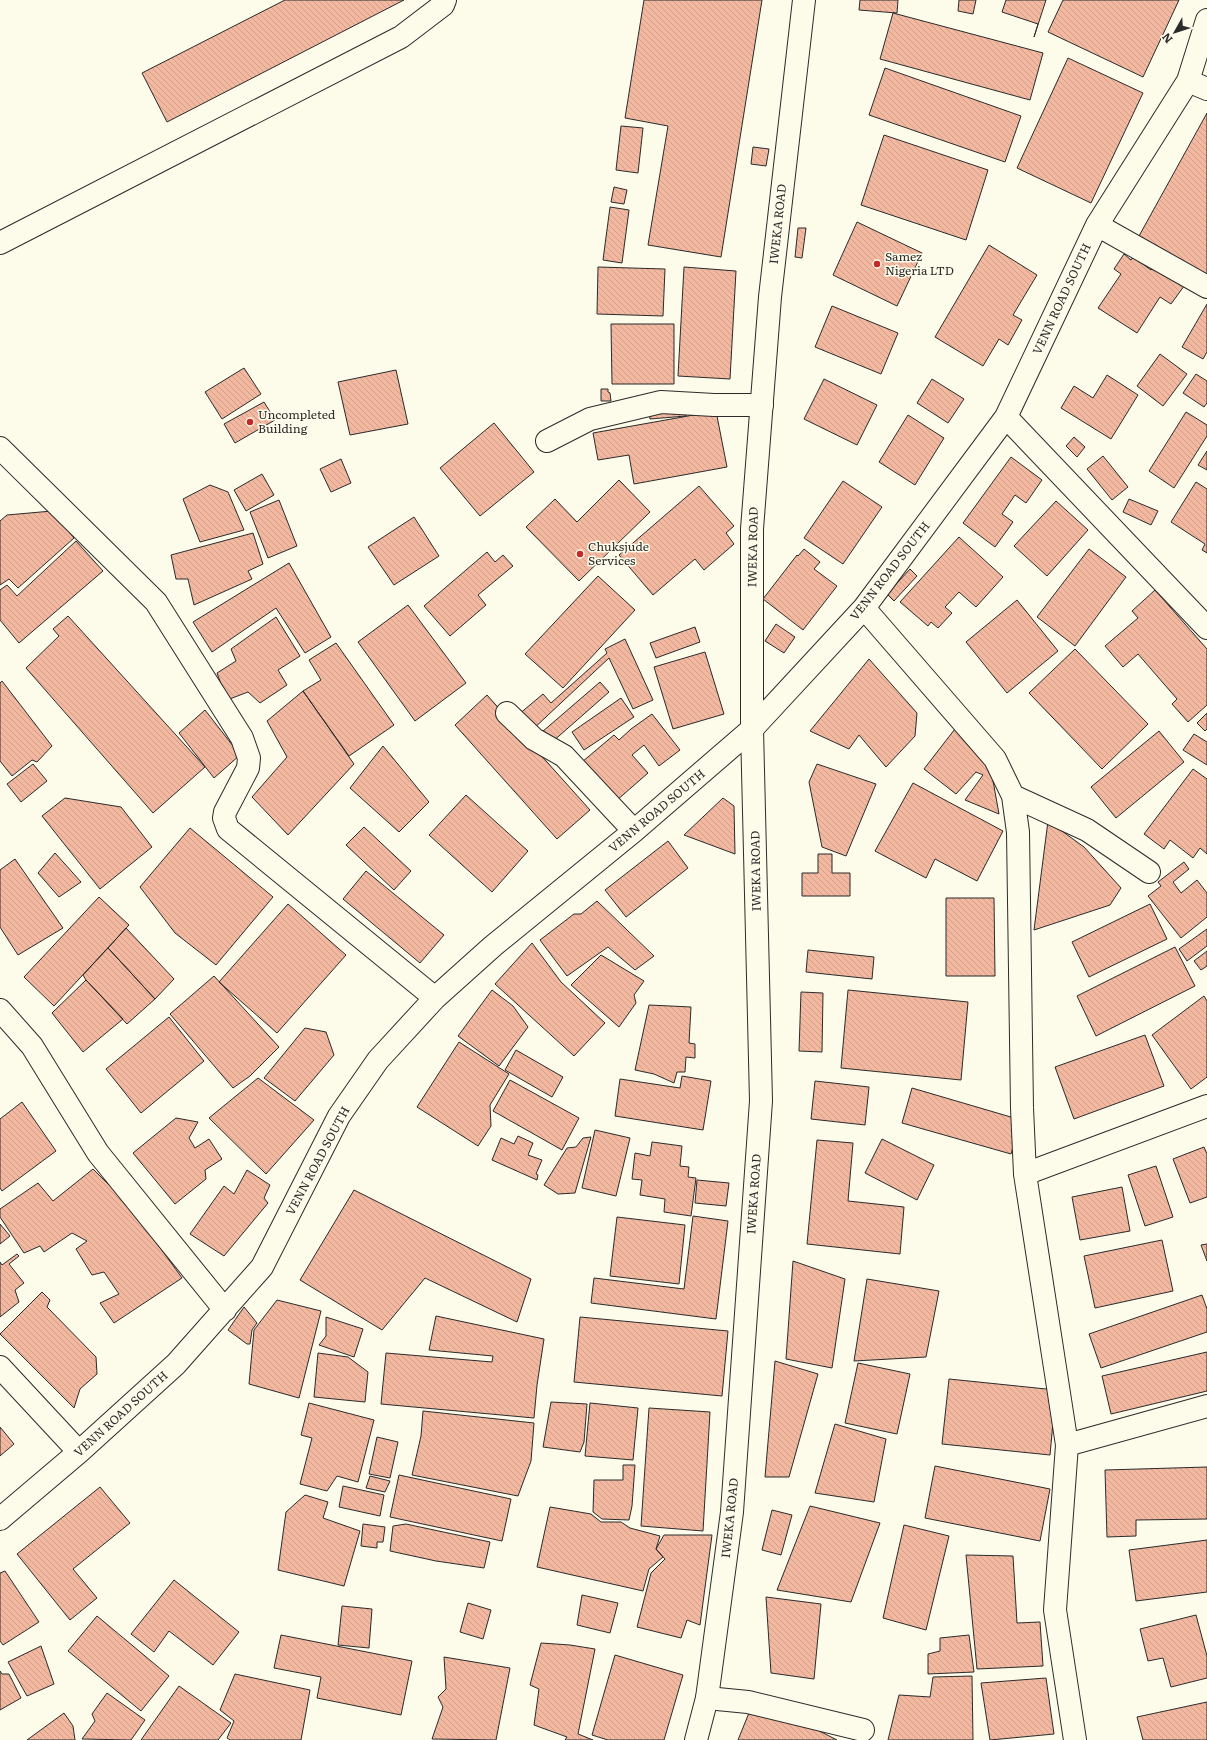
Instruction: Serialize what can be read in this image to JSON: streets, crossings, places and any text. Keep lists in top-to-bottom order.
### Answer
{
  "streets": {
    "street": ["IWEKA ROAD", "VENN ROAD SOUTH"]
  },
  "crossings": [
    ["IWEKA ROAD", "VENN ROAD SOUTH"]
  ],
  "places": ["Samez Nigeria LTD", "Uncompleted Building", "Chuksjude Services"],
  "north": "bottom left"
}
